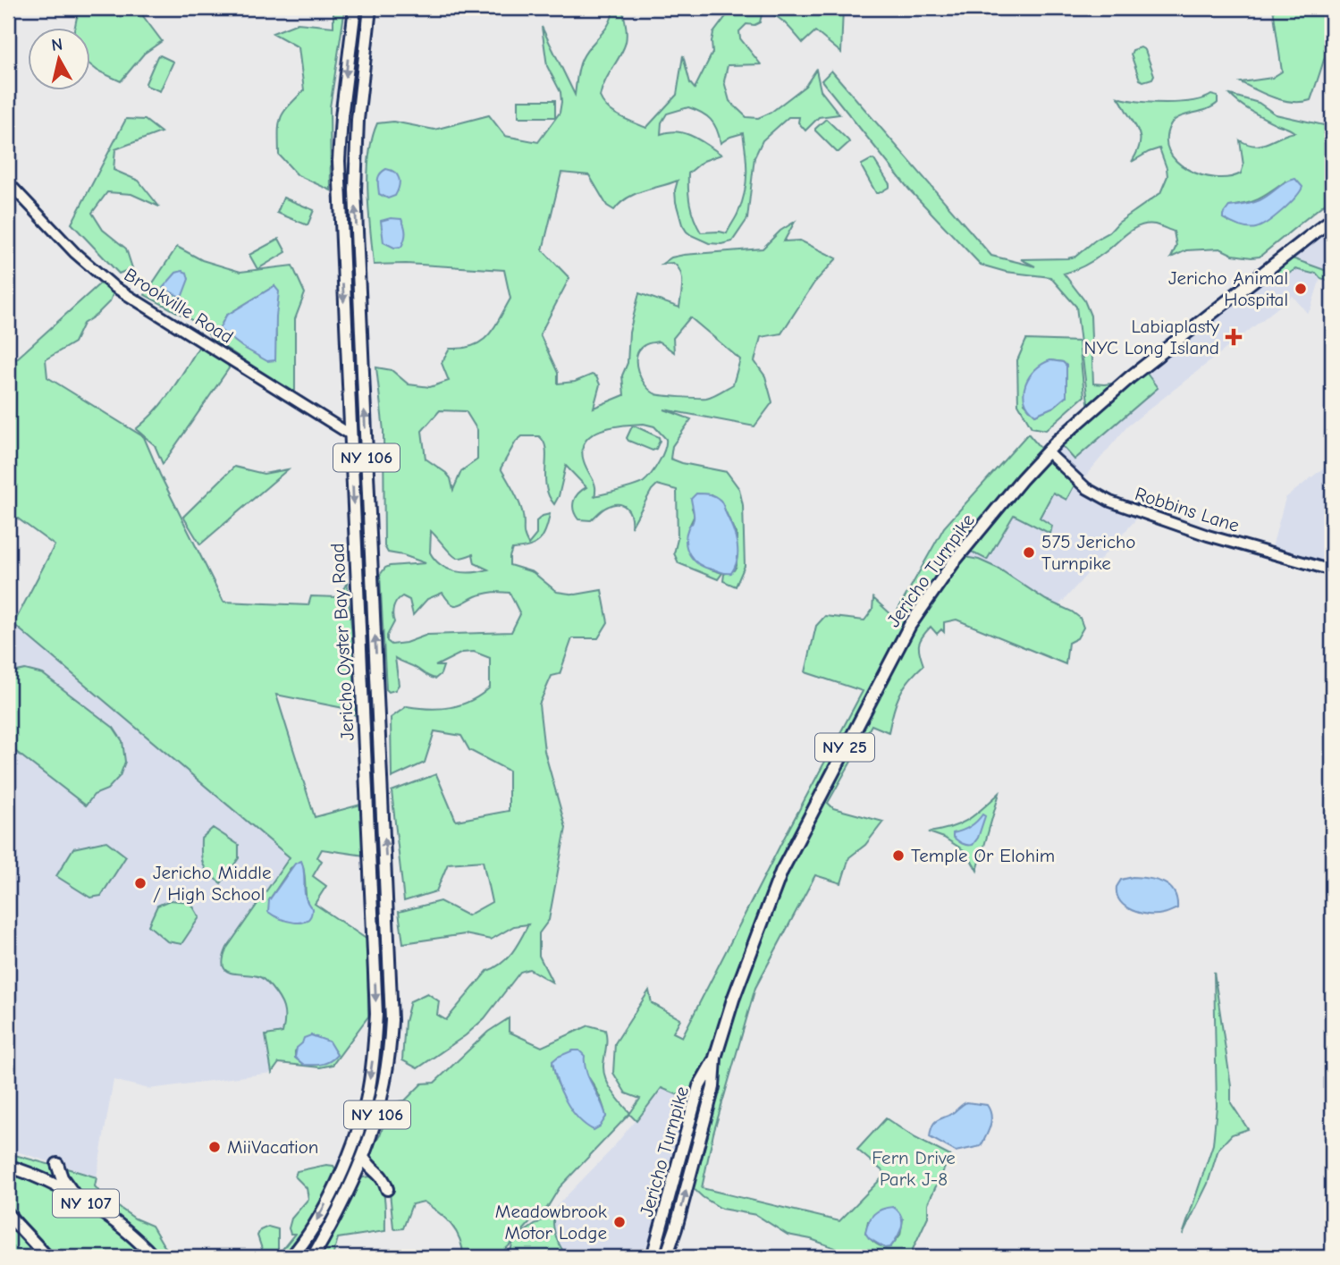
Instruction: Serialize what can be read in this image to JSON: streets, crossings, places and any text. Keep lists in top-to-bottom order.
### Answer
{
  "streets": {
    "main road": [
      "NY 106",
      "Jericho Turnpike",
      "Jericho Oyster Bay Road",
      "NY 25",
      "NY 107"
    ],
    "street": ["Brookville Road", "Robbins Lane"]
  },
  "crossings": [
    ["Brookville Road", "Jericho Oyster Bay Road"],
    ["Robbins Lane", "Jericho Turnpike"]
  ],
  "parks": ["Fern Drive Park J-8"],
  "places": {
    "other": [
      "Jericho Animal Hospital",
      "575 Jericho Turnpike",
      "Temple Or Elohim",
      "Jericho Middle / High School",
      "MiiVacation",
      "Meadowbrook Motor Lodge"
    ],
    "health": ["Labiaplasty NYC Long Island"]
  },
  "north": "top"
}
